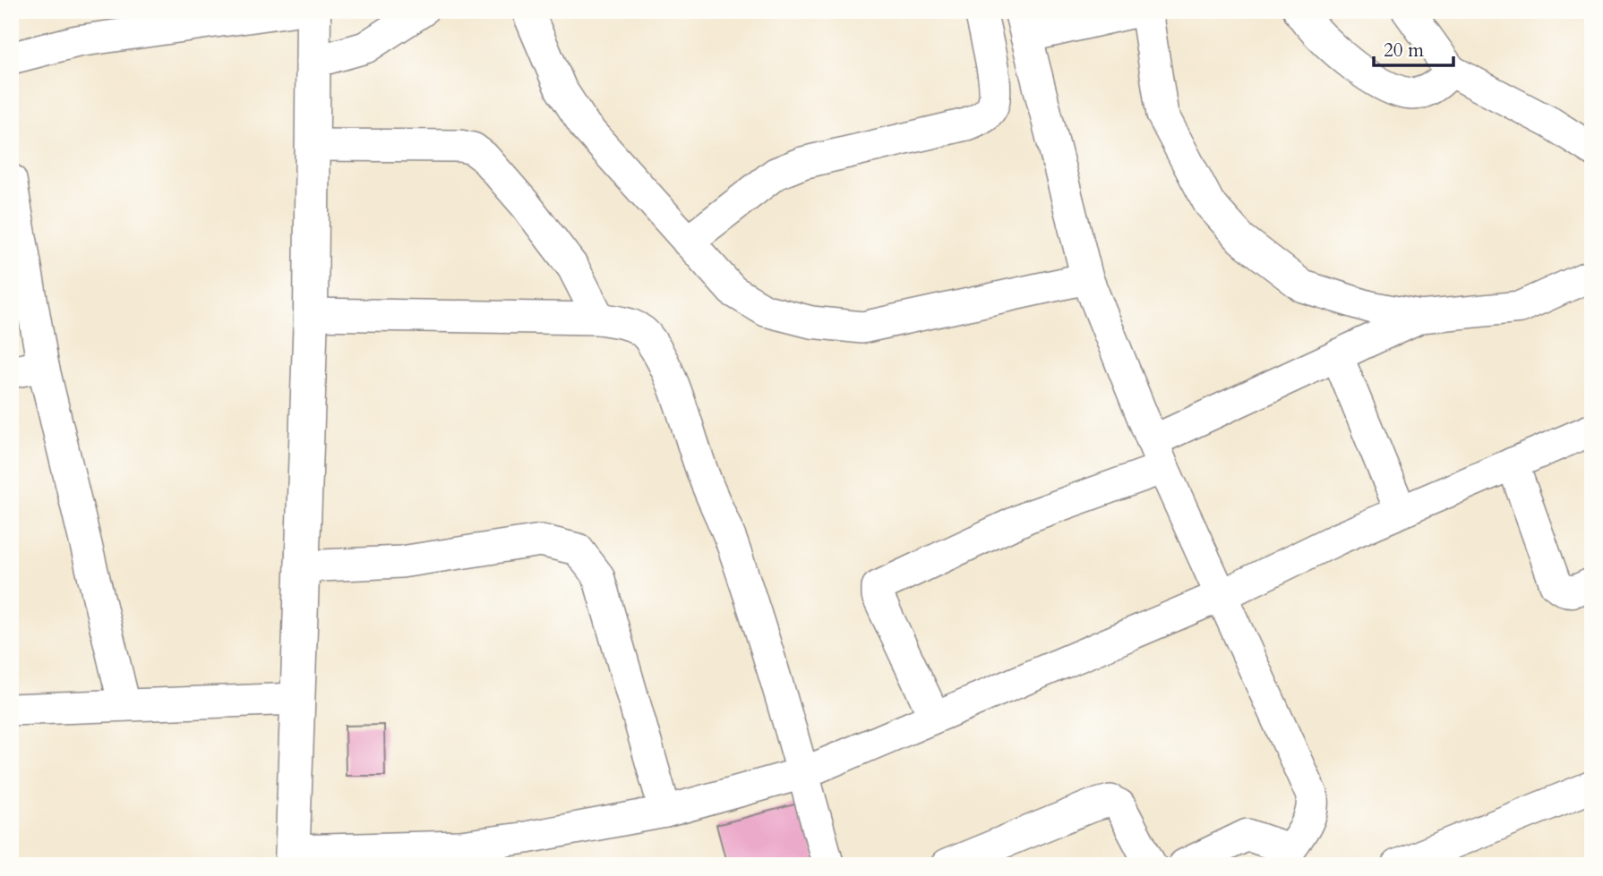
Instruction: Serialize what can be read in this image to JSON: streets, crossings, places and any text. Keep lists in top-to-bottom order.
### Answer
{
  "scale_bar": "20 m"
}
